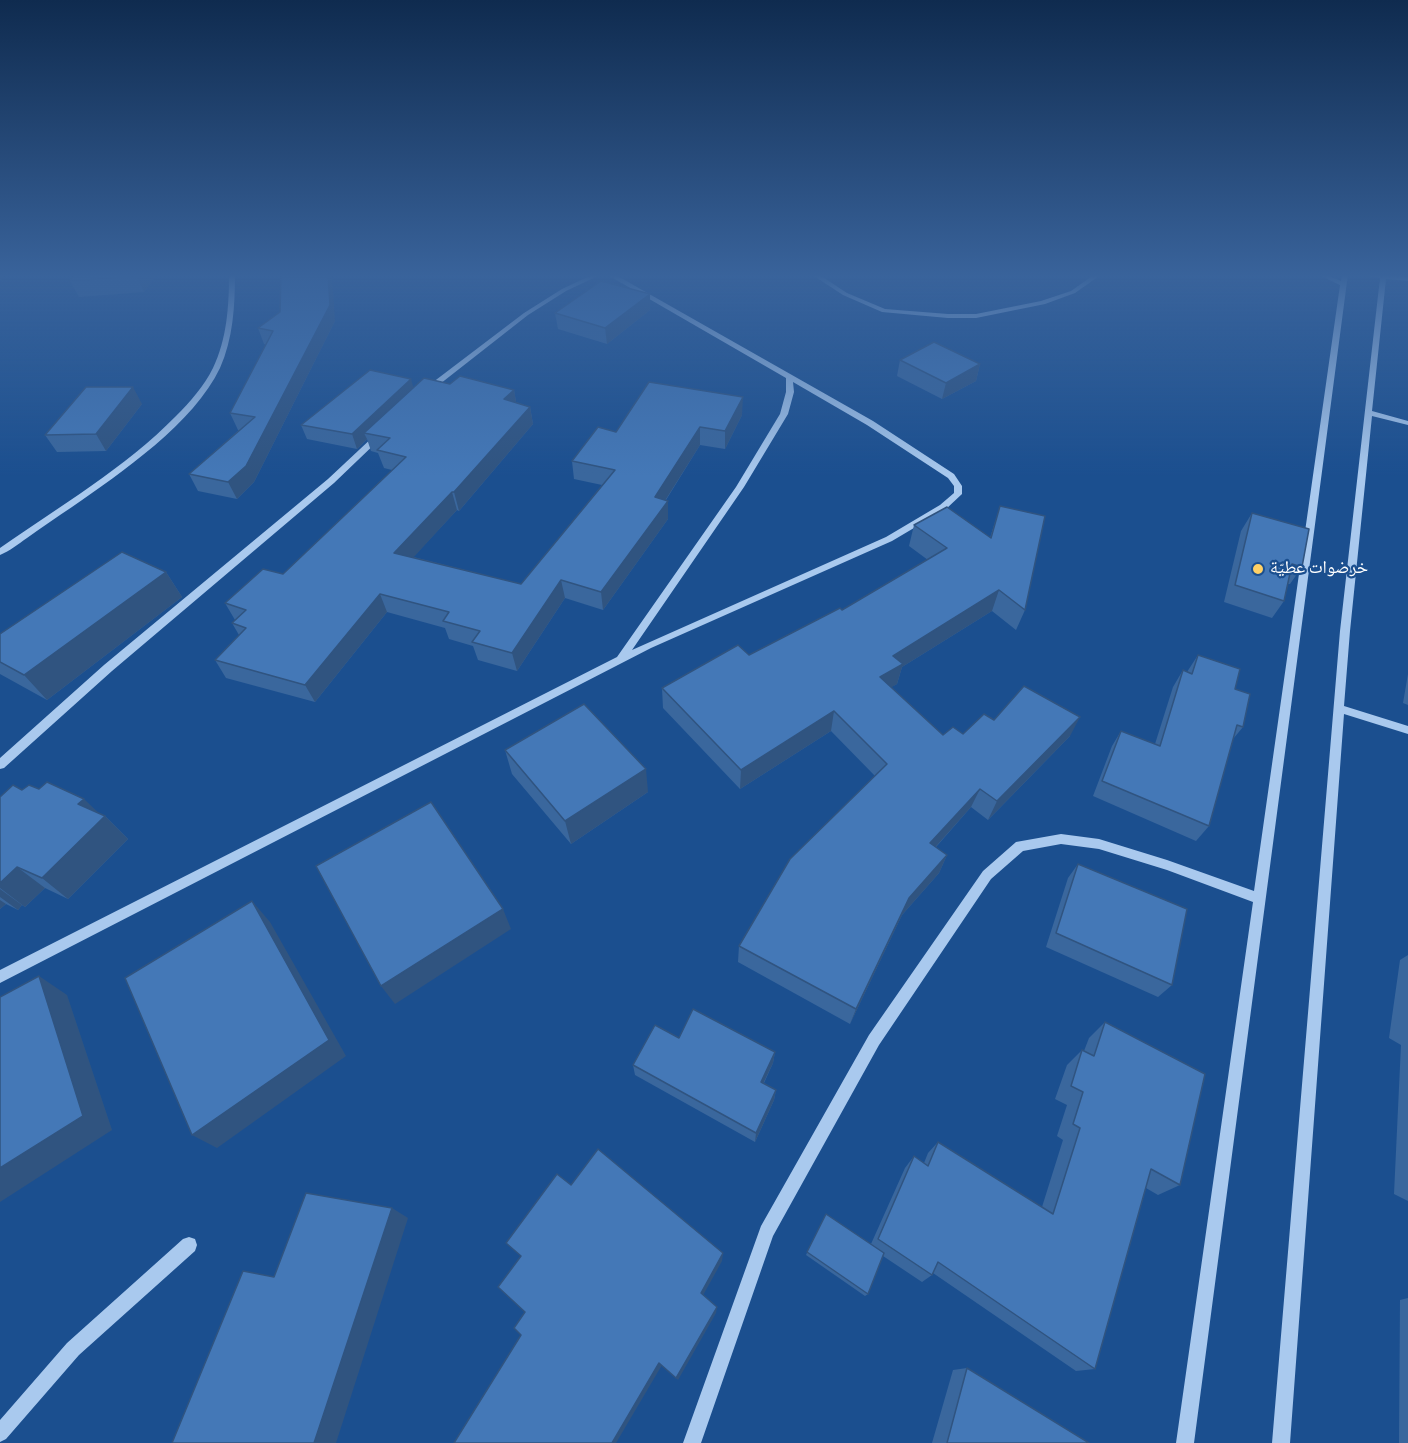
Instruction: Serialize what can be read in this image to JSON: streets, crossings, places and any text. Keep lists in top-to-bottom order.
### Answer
{
  "places": ["خرضوات عطيّة"]
}
